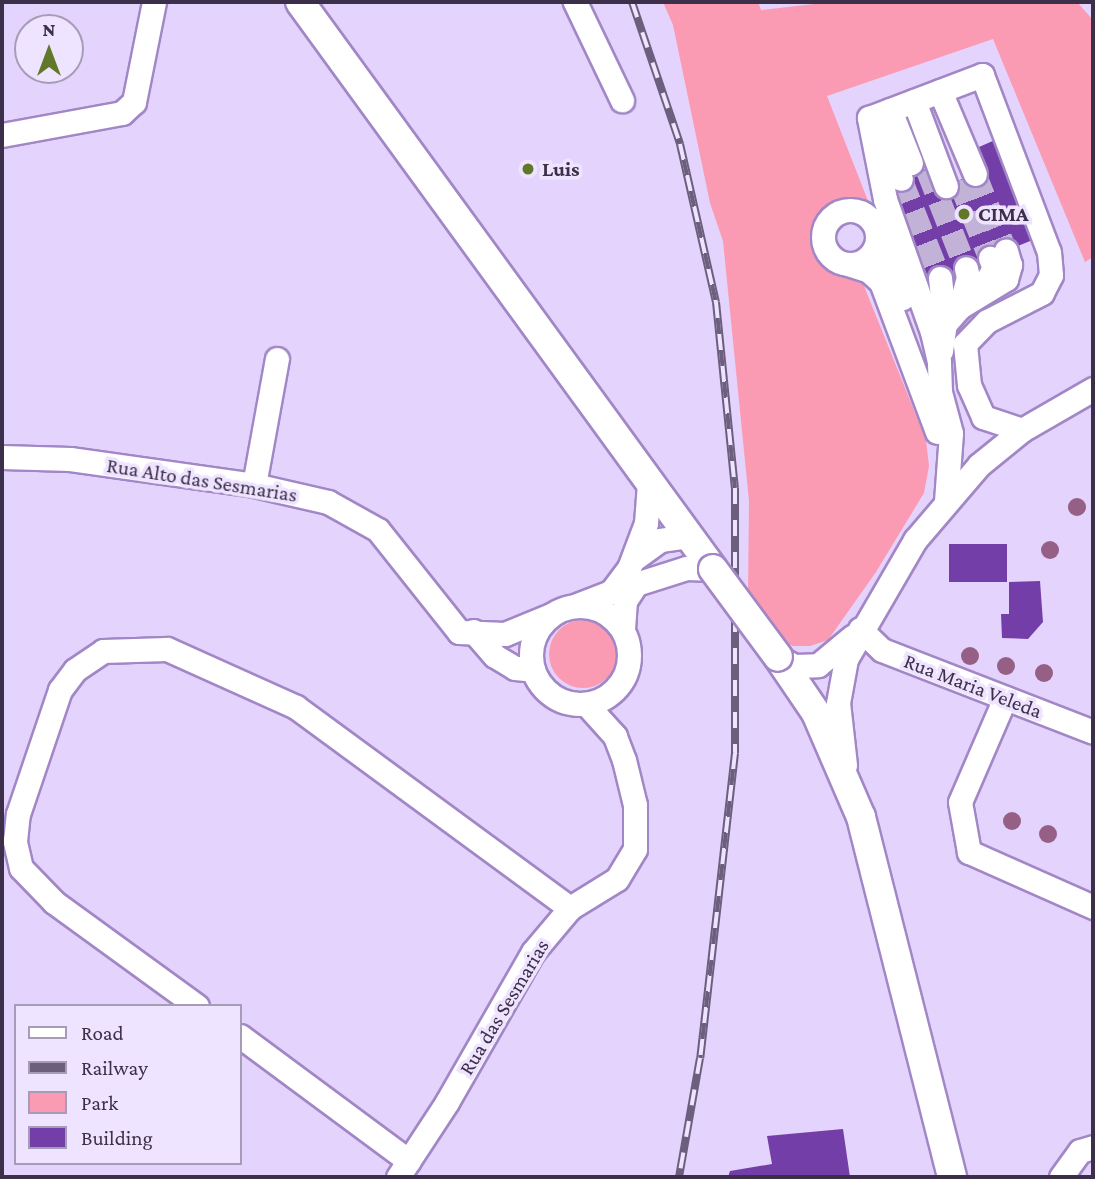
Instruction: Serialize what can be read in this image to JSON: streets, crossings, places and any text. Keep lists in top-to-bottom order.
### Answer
{
  "streets": {
    "street": ["Rua Alto das Sesmarias", "Rua Maria Veleda", "Rua das Sesmarias"]
  },
  "crossings": [
    ["Rua Alto das Sesmarias", "Rua das Sesmarias"]
  ],
  "places": ["Luis", "CIMA"],
  "legend": [
    "Road",
    "Railway",
    "Park",
    "Building"
  ],
  "north": "top"
}
